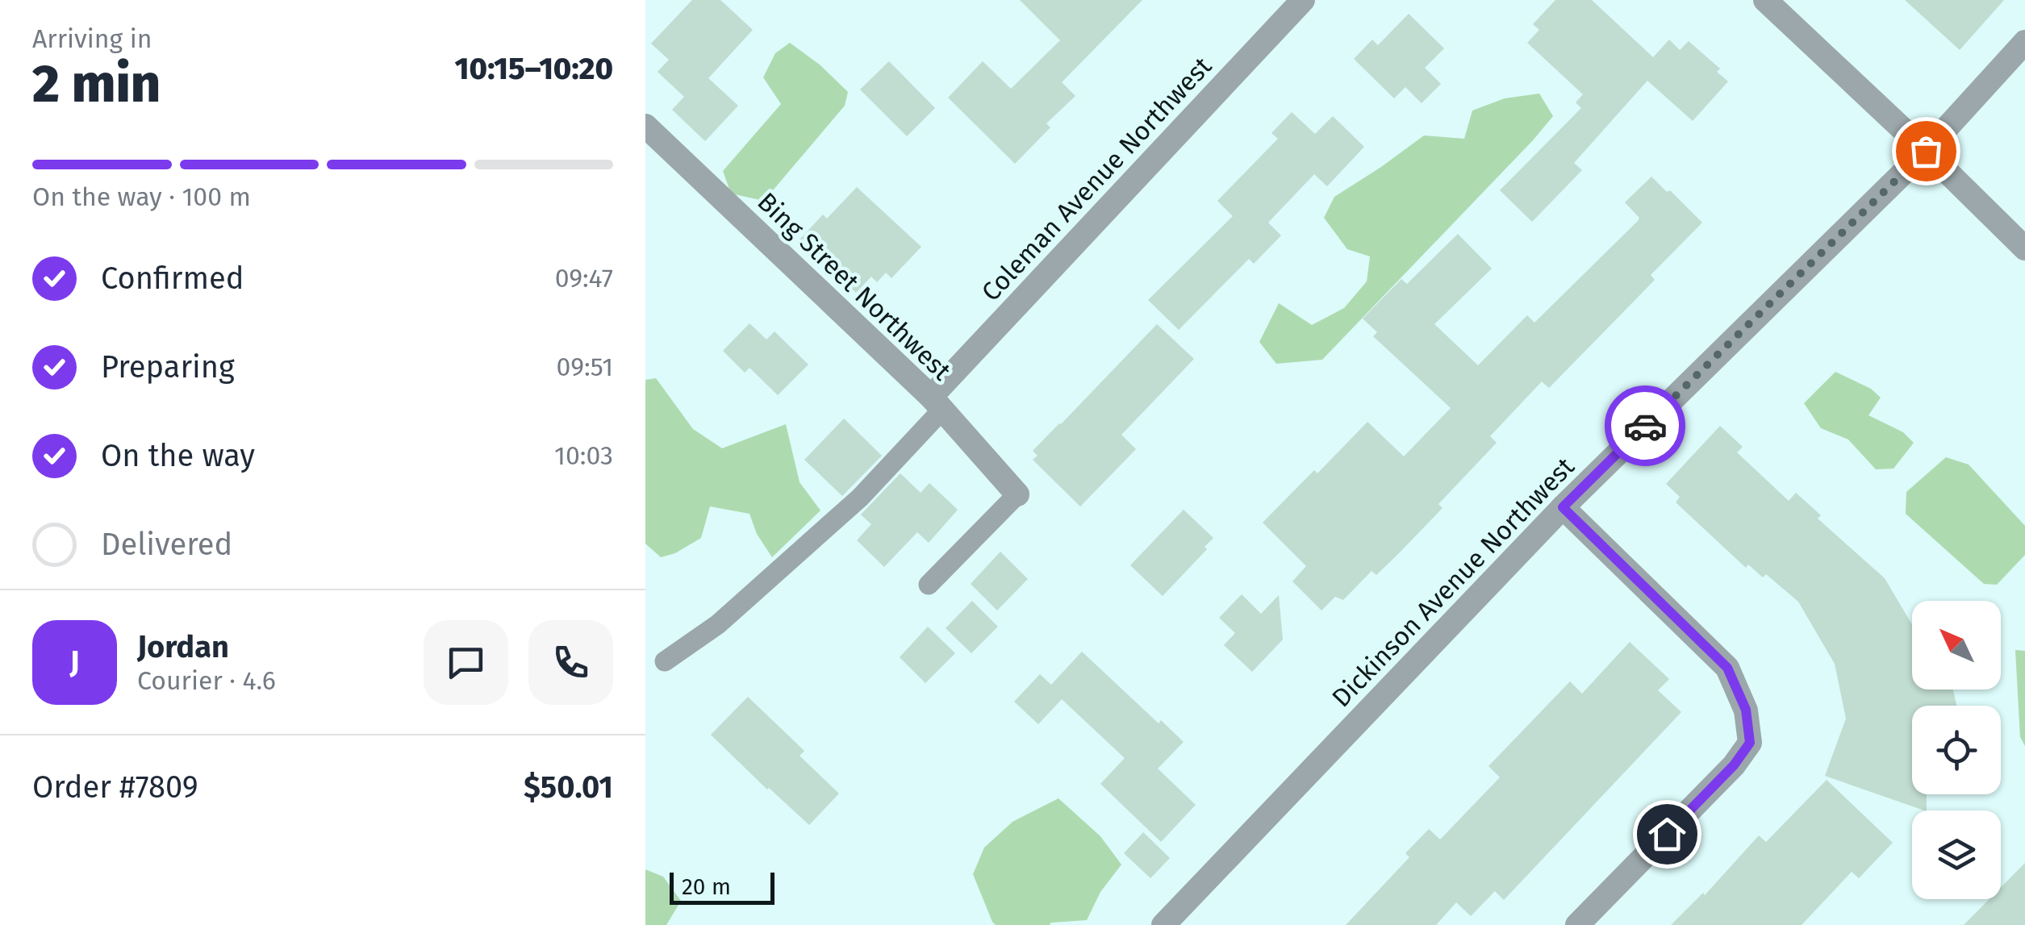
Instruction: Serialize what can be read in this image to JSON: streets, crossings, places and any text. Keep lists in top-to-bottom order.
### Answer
{
  "streets": {
    "street": ["Coleman Avenue Northwest", "Bing Street Northwest", "Dickinson Avenue Northwest"]
  },
  "crossings": [
    ["Coleman Avenue Northwest", "Bing Street Northwest"]
  ],
  "scale_bar": "20 m",
  "north": "top left",
  "page": {
    "heading": ["2 min", "Arriving in", "10:15–10:20"],
    "panel": [
      "Jordan",
      "Courier · 4.6",
      "Order #7809",
      "$50.01"
    ],
    "bar": "On the way · 100 m",
    "list": [
      ["Confirmed", "09:47"],
      ["Preparing", "09:51"],
      ["On the way", "10:03"],
      "Delivered"
    ],
    "round": "J",
    "scale": "20 m"
  }
}
